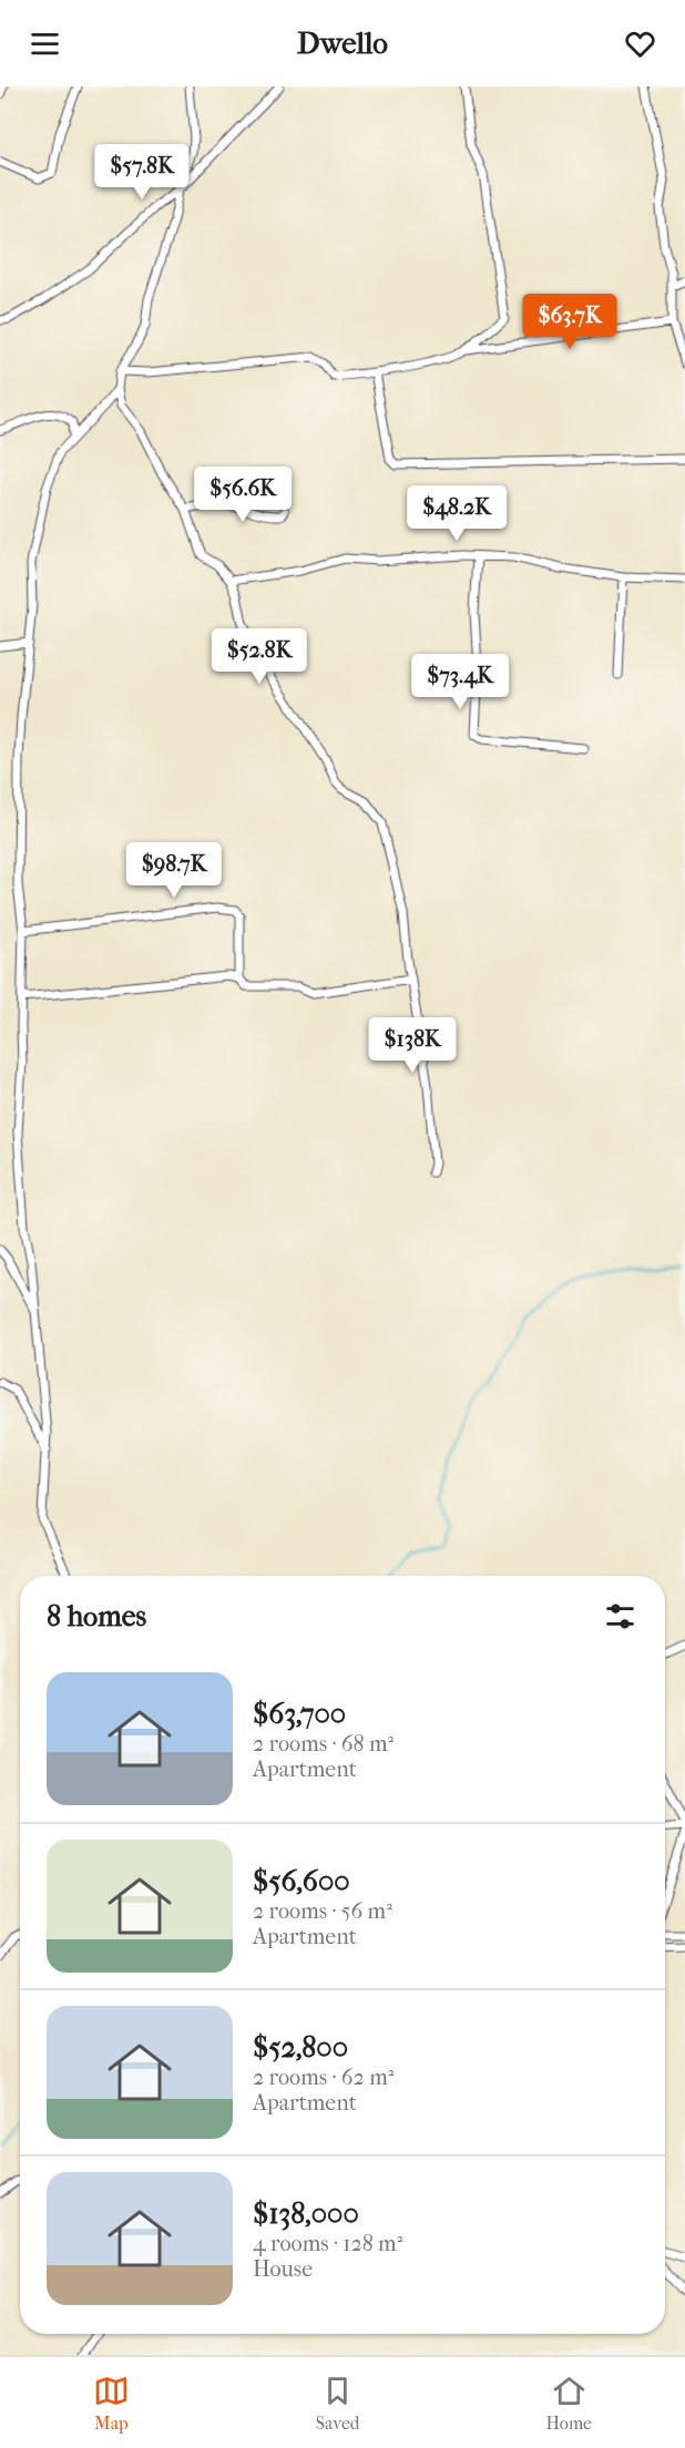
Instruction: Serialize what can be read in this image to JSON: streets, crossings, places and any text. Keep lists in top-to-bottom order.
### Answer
{
  "page": {
    "header": "Dwello",
    "price": [
      "$57.8K",
      "$63.7K",
      "$56.6K",
      "$48.2K",
      "$52.8K",
      "$73.4K",
      "$98.7K",
      "$138K"
    ],
    "heading": "8 homes",
    "list": [
      {
        "name": "$63,700",
        "note": "2 rooms · 68 m² · Apartment"
      },
      {
        "name": "$56,600",
        "note": "2 rooms · 56 m² · Apartment"
      },
      {
        "name": "$52,800",
        "note": "2 rooms · 62 m² · Apartment"
      },
      {
        "name": "$138,000",
        "note": "4 rooms · 128 m² · House"
      }
    ],
    "tabs": ["Map", "Saved", "Home"]
  }
}
